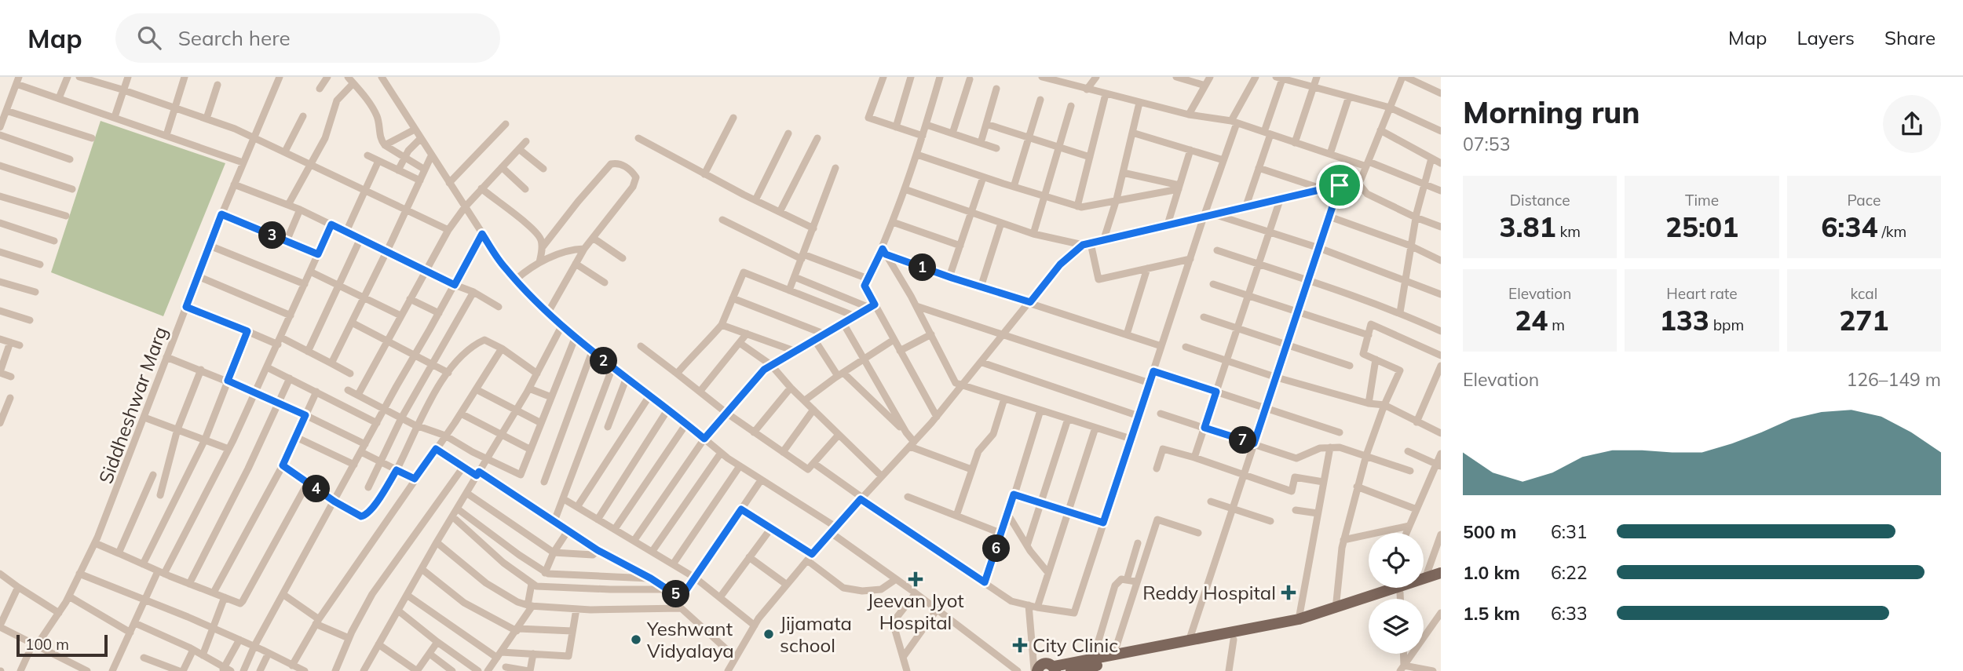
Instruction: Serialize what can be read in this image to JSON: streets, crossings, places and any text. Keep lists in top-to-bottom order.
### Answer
{
  "streets": {
    "street": ["Siddheshwar Marg"]
  },
  "places": {
    "health": ["Jeevan Jyot Hospital", "Reddy Hospital", "City Clinic"],
    "other": ["Jijamata school", "Yeshwant Vidyalaya"]
  },
  "scale_bar": "100 m",
  "page": {
    "header": "Map",
    "search": "Search here",
    "nav": ["Map", "Layers", "Share"],
    "heading": ["Morning run", "07:53"],
    "stats": [
      ["Distance", "3.81 km"],
      ["Time", "25:01"],
      ["Pace", "6:34 /km"],
      ["Elevation", "24 m"],
      ["Heart rate", "133 bpm"],
      ["kcal", "271"]
    ],
    "pins": [
      "3",
      "1",
      "2",
      "7",
      "4",
      "6",
      "5"
    ],
    "chart": ["Elevation", "126–149 m"],
    "list": [
      {
        "name": "500 m",
        "note": "6:31"
      },
      {
        "name": "1.0 km",
        "note": "6:22"
      },
      {
        "name": "1.5 km",
        "note": "6:33"
      }
    ],
    "scale": "100 m"
  }
}
